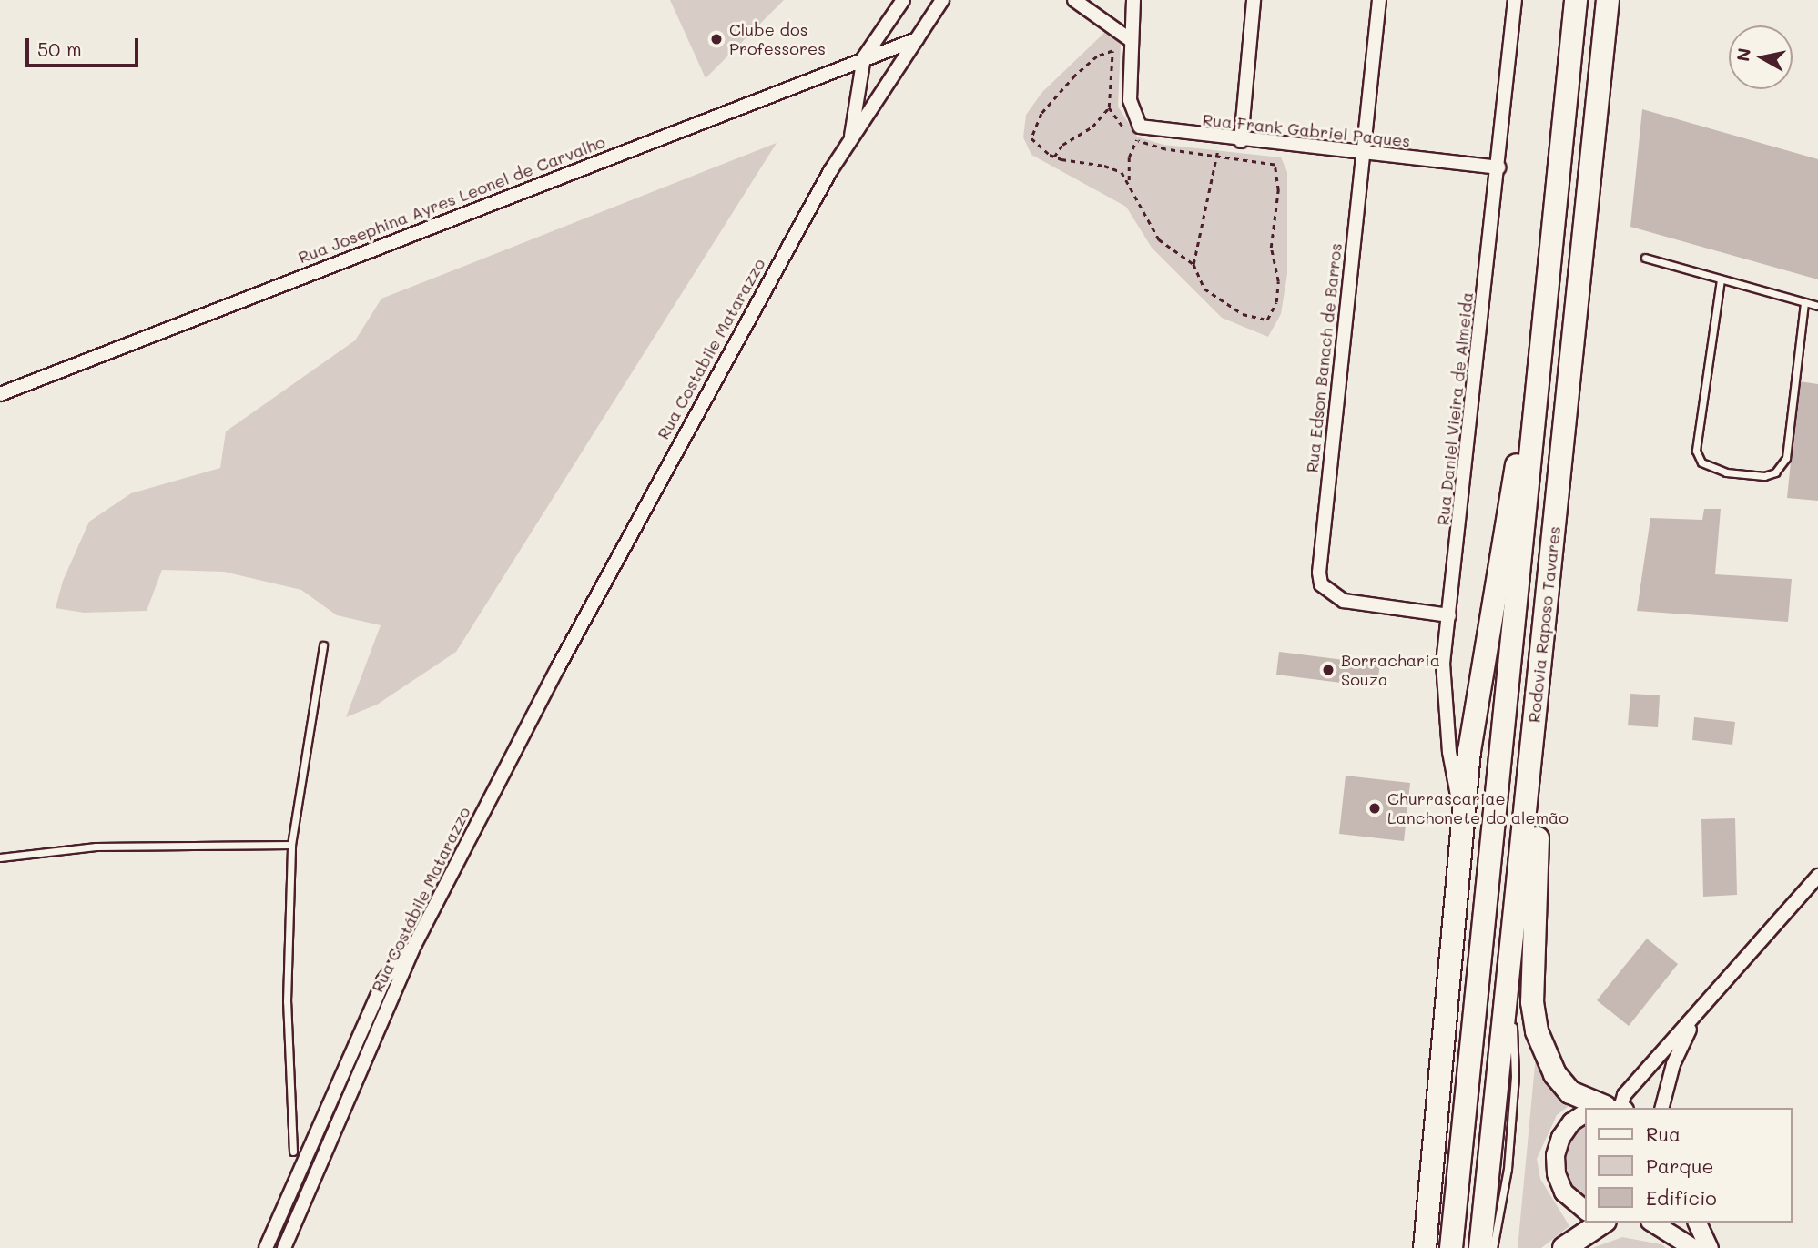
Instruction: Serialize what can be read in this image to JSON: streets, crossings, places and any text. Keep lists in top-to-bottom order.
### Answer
{
  "streets": {
    "highway": ["Rodovia Raposo Tavares"],
    "street": [
      "Rua Frank Gabriel Paques",
      "Rua Josephina Ayres Leonel de Carvalho",
      "Rua Costabile Matarazzo",
      "Rua Edson Banach de Barros",
      "Rua Daniel Vieira de Almeida",
      "Rua Costábile Matarazzo"
    ]
  },
  "crossings": [
    ["Rua Frank Gabriel Paques", "Rua Edson Banach de Barros"],
    ["Rua Frank Gabriel Paques", "Rua Daniel Vieira de Almeida"],
    ["Rua Josephina Ayres Leonel de Carvalho", "Rua Costabile Matarazzo"],
    ["Rua Costabile Matarazzo", "Rua Costábile Matarazzo"],
    ["Rua Edson Banach de Barros", "Rua Daniel Vieira de Almeida"]
  ],
  "places": ["Clube dos Professores", "Borracharia Souza", "Churrascariae Lanchonete do alemão"],
  "legend": ["Rua", "Parque", "Edifício"],
  "scale_bar": "50 m",
  "north": "left"
}
